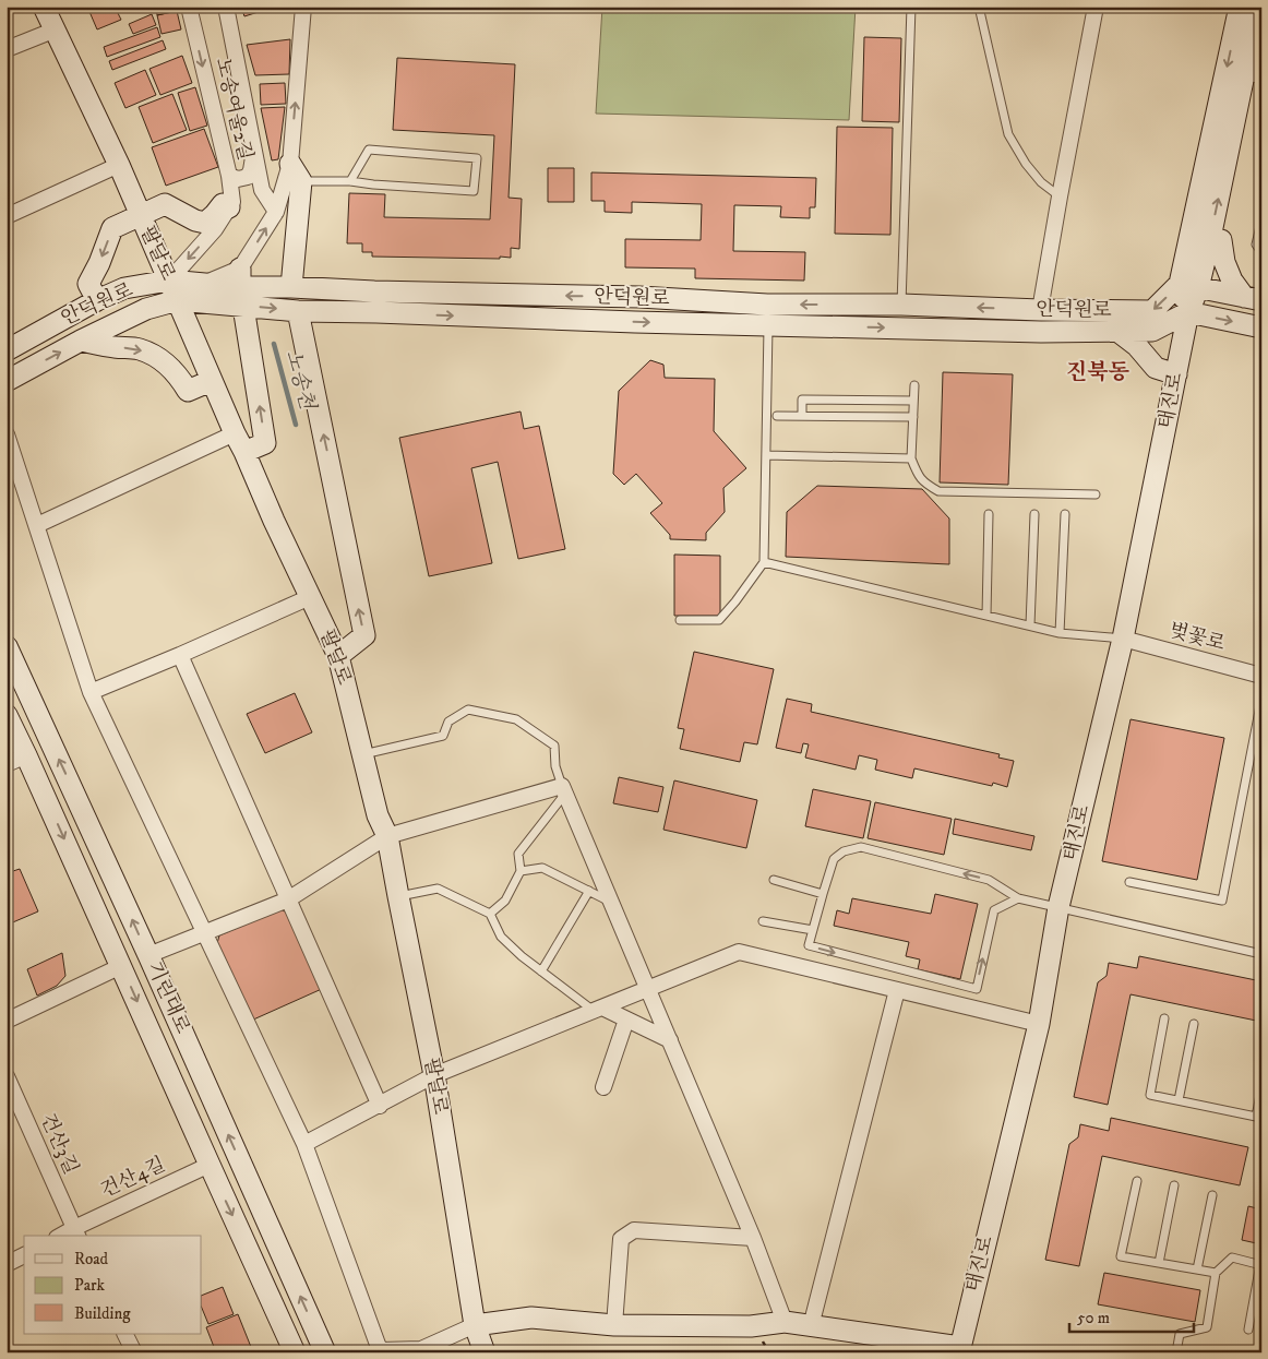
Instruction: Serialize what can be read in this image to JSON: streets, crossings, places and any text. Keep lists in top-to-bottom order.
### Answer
{
  "streets": {
    "street": [
      "노송여울2길",
      "팔달로",
      "안덕원로",
      "태진로",
      "벚꽃로",
      "기린대로",
      "건산3길",
      "건산4길"
    ]
  },
  "crossings": [
    ["팔달로", "안덕원로"],
    ["안덕원로", "태진로"],
    ["태진로", "벚꽃로"],
    ["기린대로", "건산4길"],
    ["건산3길", "건산4길"]
  ],
  "districts": ["진북동"],
  "water": ["노송천"],
  "legend": ["Road", "Park", "Building"],
  "scale_bar": "50 m"
}
